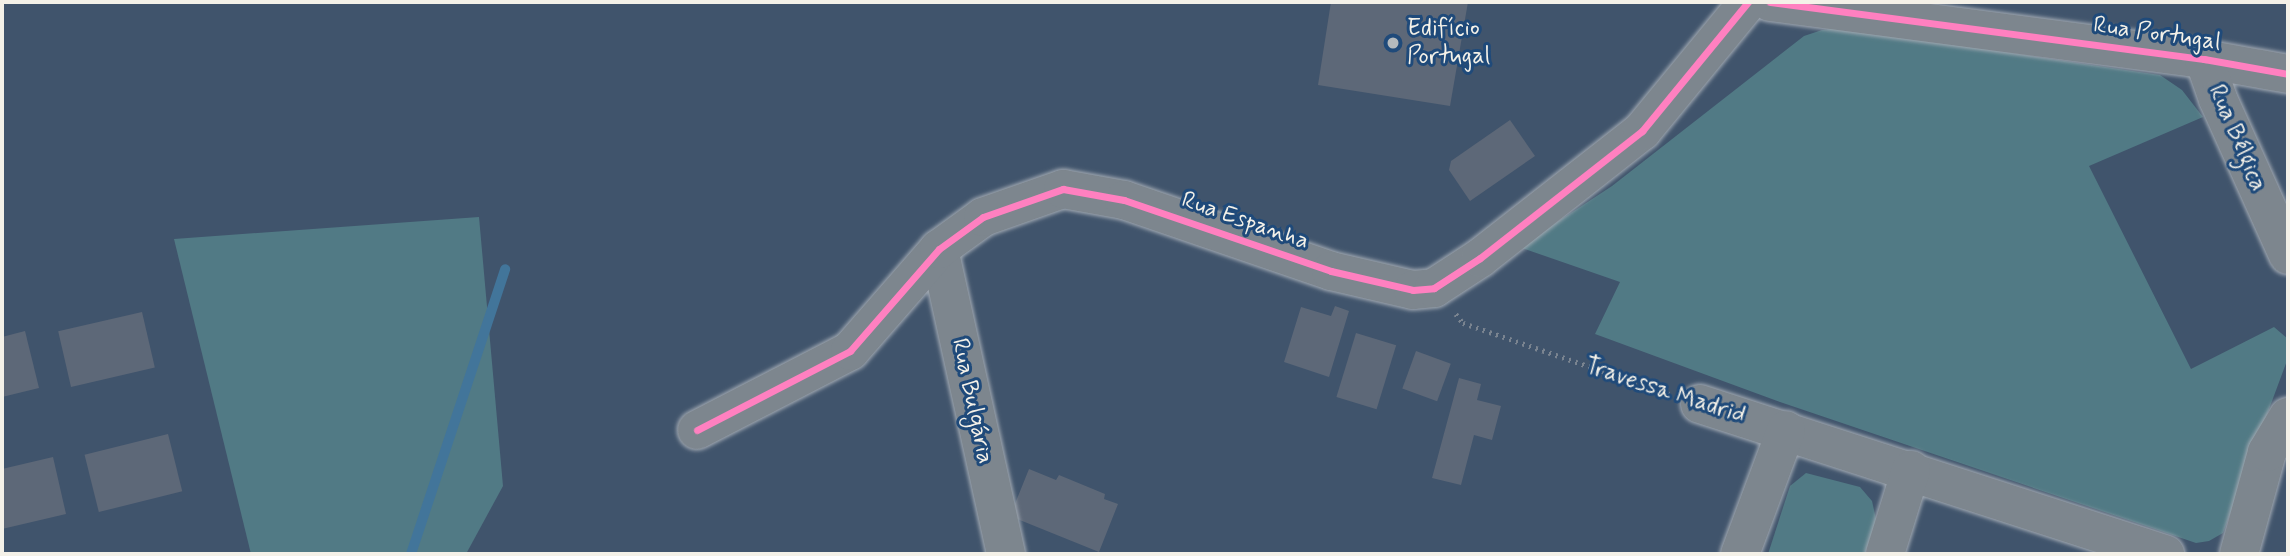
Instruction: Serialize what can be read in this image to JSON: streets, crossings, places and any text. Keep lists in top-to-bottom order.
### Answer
{
  "streets": {
    "street": [
      "Rua Portugal",
      "Rua Bélgica",
      "Rua Espanha",
      "Travessa Madrid",
      "Rua Bulgária"
    ]
  },
  "crossings": [
    ["Rua Portugal", "Rua Bélgica"],
    ["Rua Espanha", "Travessa Madrid"],
    ["Rua Espanha", "Rua Bulgária"]
  ],
  "places": ["Edifício Portugal"]
}
